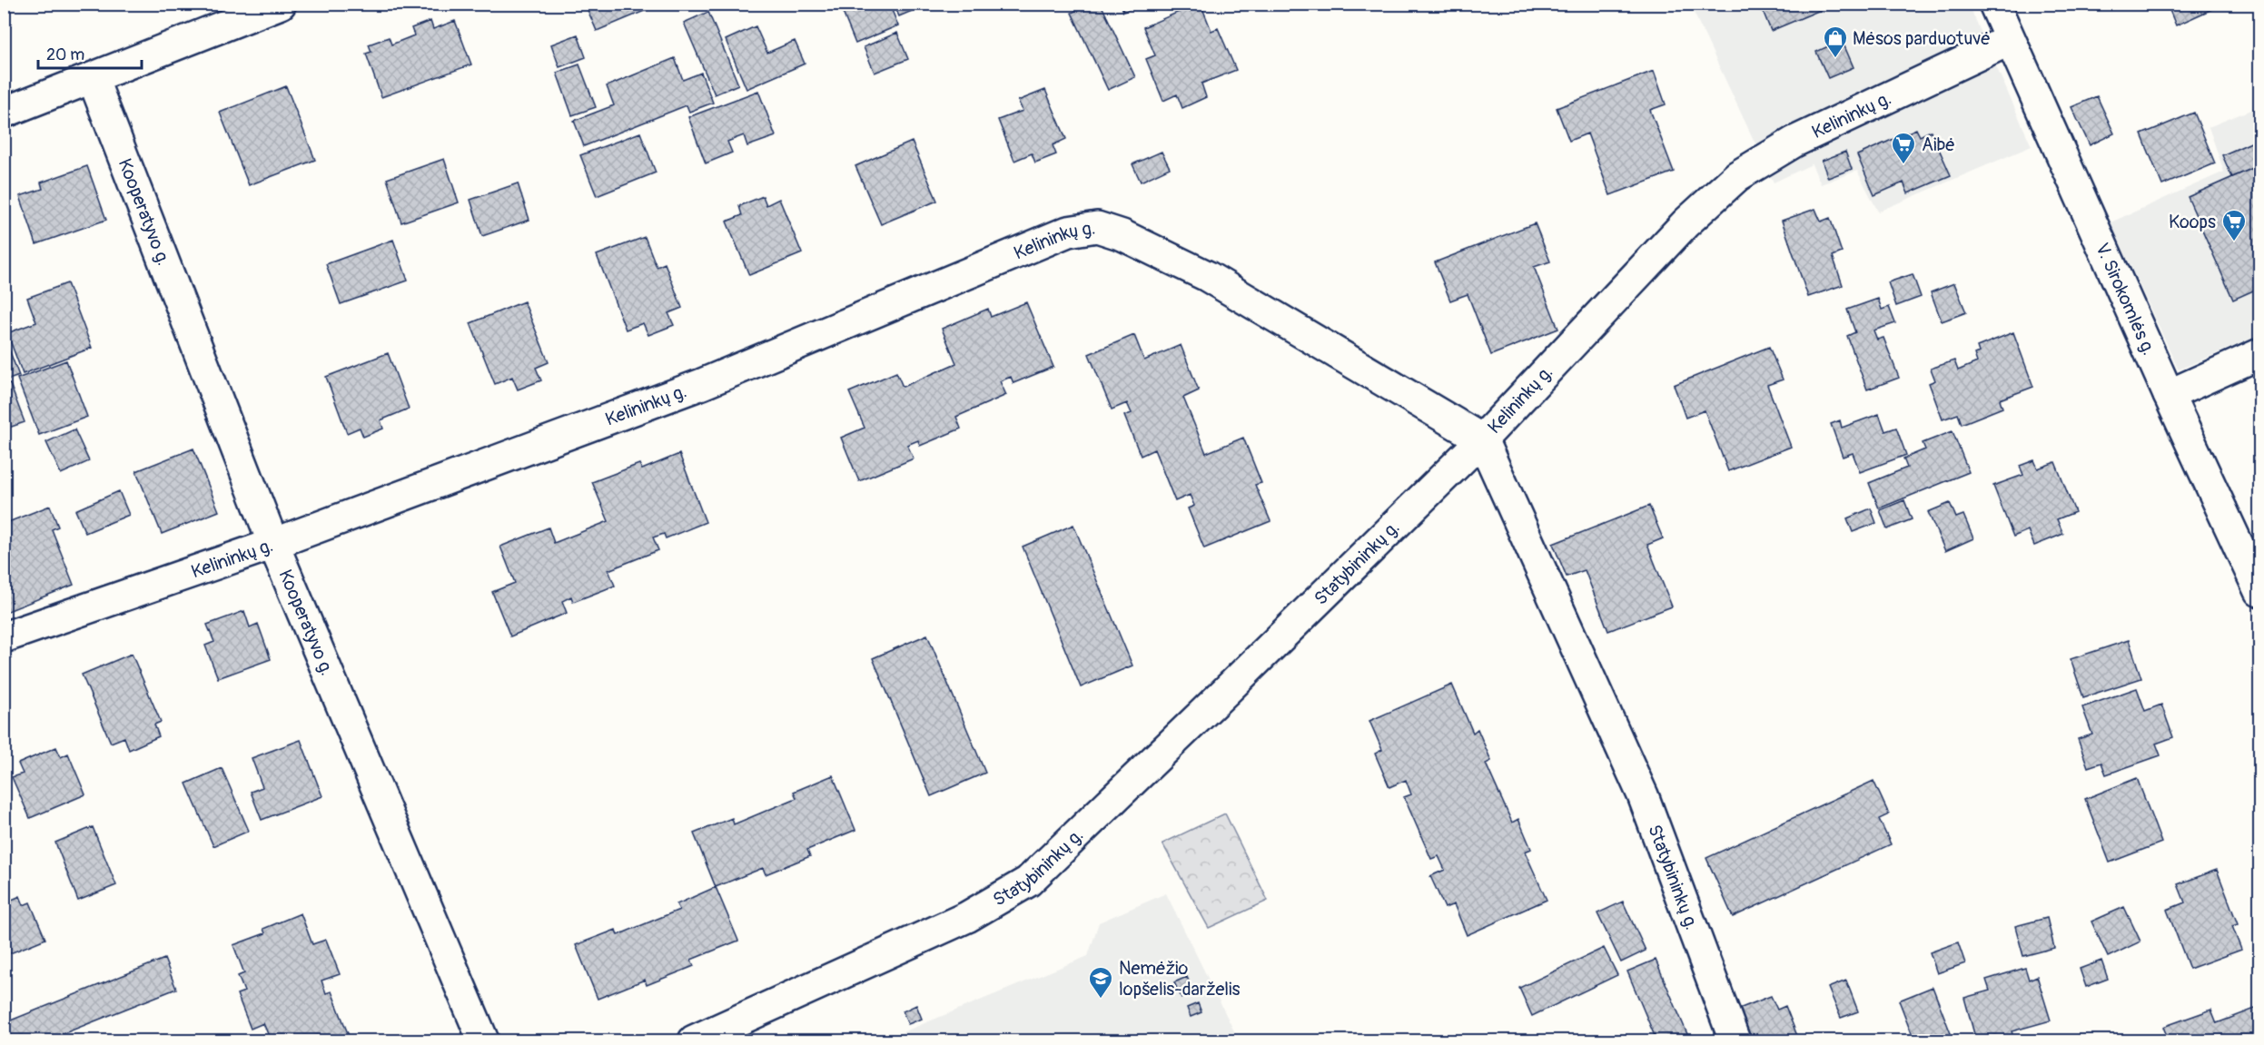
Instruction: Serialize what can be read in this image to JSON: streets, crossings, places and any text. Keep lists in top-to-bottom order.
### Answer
{
  "streets": {
    "street": [
      "Kelininkų g.",
      "Kooperatyvo g.",
      "V. Sirokomlės g.",
      "Statybininkų g."
    ]
  },
  "crossings": [
    ["Kelininkų g.", "Kooperatyvo g."],
    ["Kelininkų g.", "V. Sirokomlės g."],
    ["Kelininkų g.", "Statybininkų g."]
  ],
  "places": {
    "shop": ["Mėsos parduotuvė"],
    "supermarket": ["Aibė", "Koops"],
    "school or university": ["Nemėžio lopšelis-darželis"]
  },
  "scale_bar": "20 m"
}
